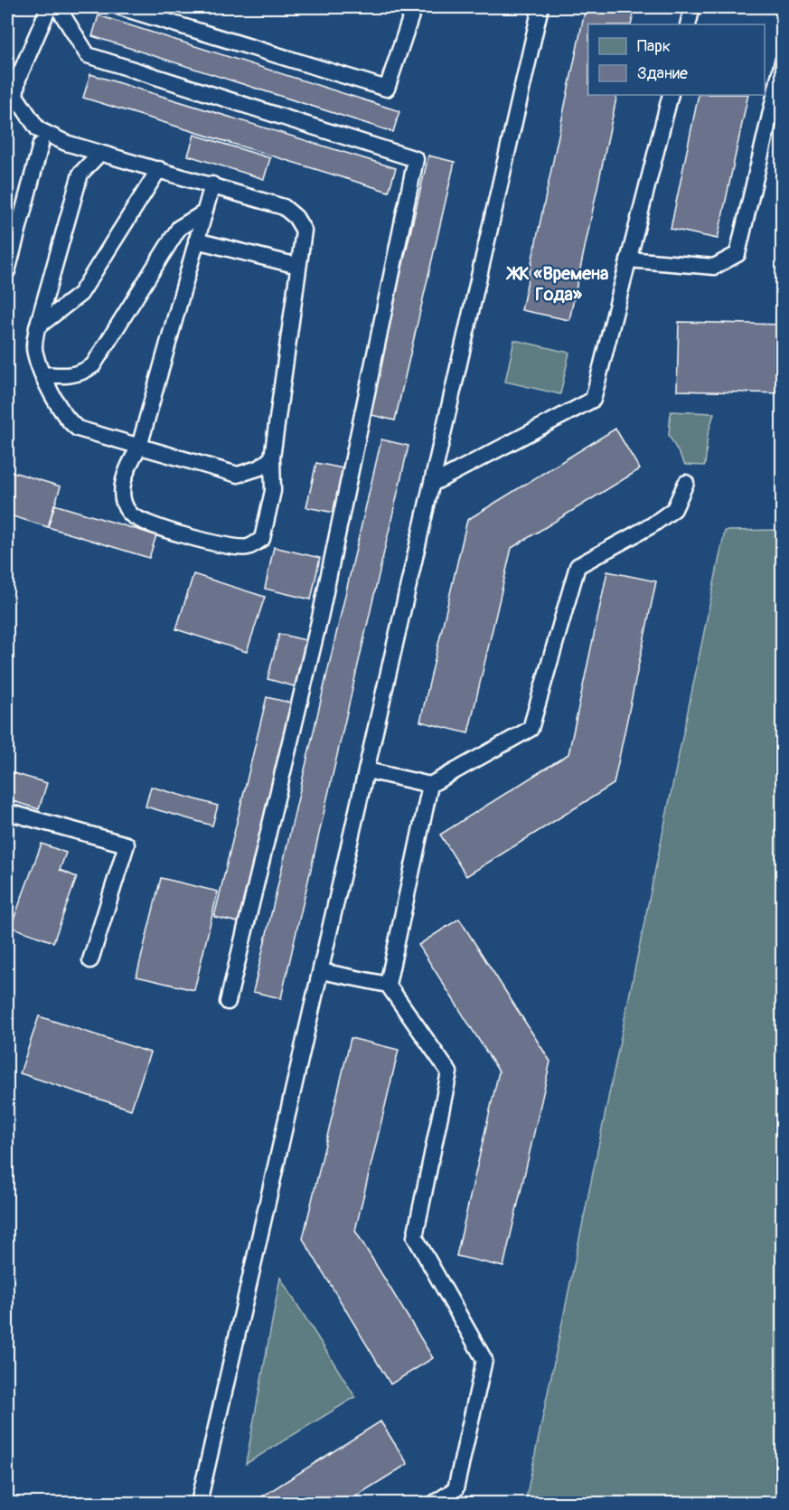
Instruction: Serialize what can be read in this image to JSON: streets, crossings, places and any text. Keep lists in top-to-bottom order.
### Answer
{
  "districts": ["ЖК «Времена Года»"],
  "legend": ["Парк", "Здание"]
}
